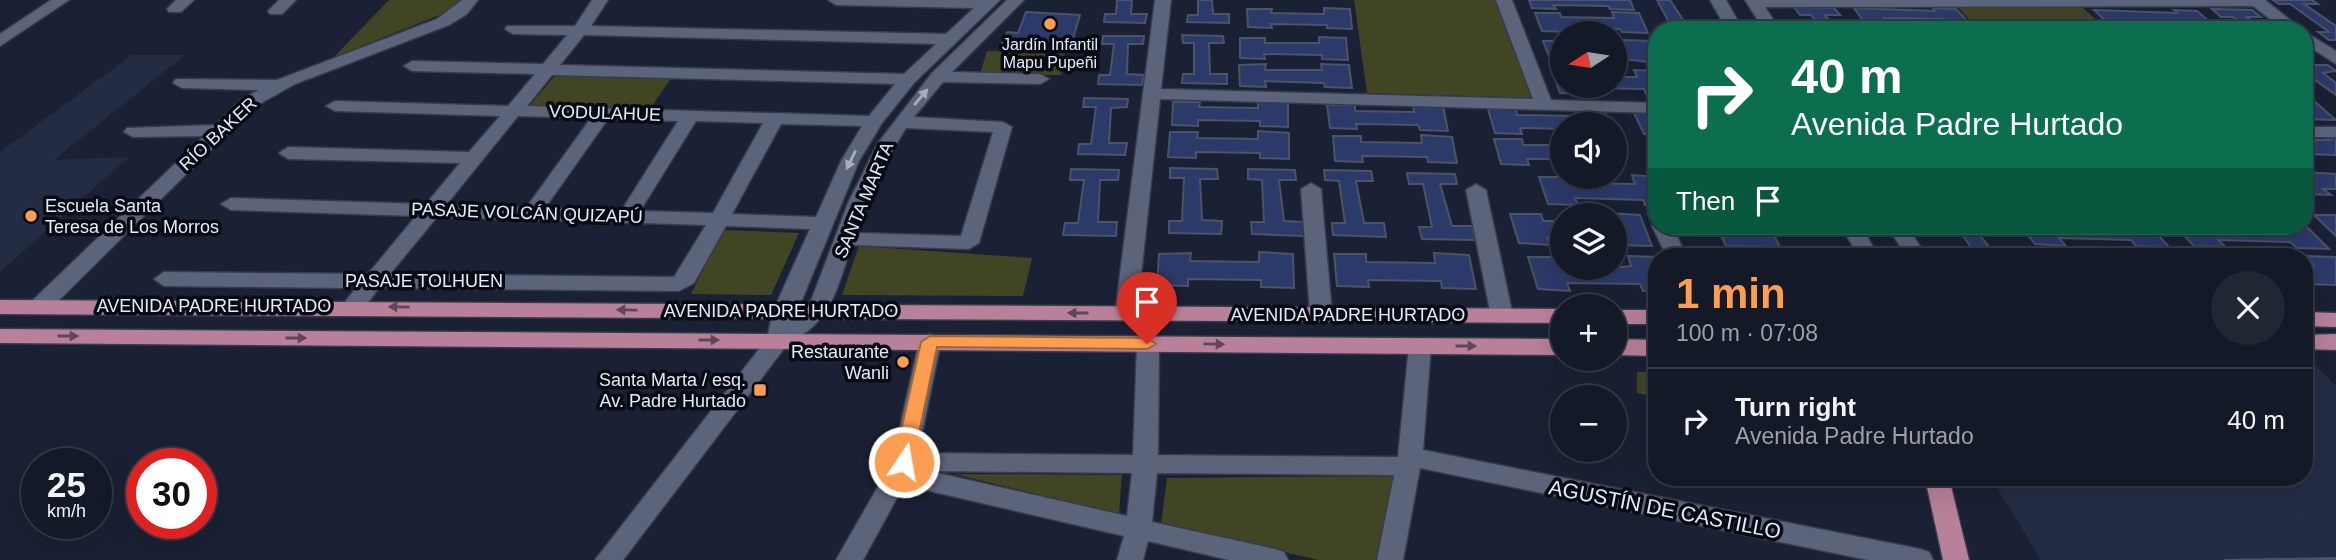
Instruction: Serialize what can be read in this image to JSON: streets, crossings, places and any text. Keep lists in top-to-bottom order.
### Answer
{
  "streets": {
    "main road": ["AVENIDA PADRE HURTADO"],
    "street": [
      "VODULAHUE",
      "RÍO BAKER",
      "SANTA MARTA",
      "PASAJE VOLCÁN QUIZAPÚ",
      "PASAJE TOLHUEN",
      "AGUSTÍN DE CASTILLO"
    ]
  },
  "crossings": [
    ["VODULAHUE", "SANTA MARTA"],
    ["RÍO BAKER", "AVENIDA PADRE HURTADO"],
    ["SANTA MARTA", "PASAJE VOLCÁN QUIZAPÚ"],
    ["SANTA MARTA", "AVENIDA PADRE HURTADO"],
    ["PASAJE VOLCÁN QUIZAPÚ", "PASAJE TOLHUEN"]
  ],
  "places": {
    "other": ["Jardín Infantil Mapu Pupeñi", "Escuela Santa Teresa de Los Morros", "Restaurante Wanli"],
    "transit": ["Santa Marta / esq. Av. Padre Hurtado"]
  },
  "north": "left",
  "page": {
    "map_buttons": ["+", "−"],
    "turn": ["40 m", "Avenida Padre Hurtado"],
    "then": "Then",
    "heading": ["1 min", "100 m · 07:08"],
    "list": [
      {
        "name": "Turn right",
        "note": "Avenida Padre Hurtado",
        "value": "40 m"
      }
    ],
    "speed": "25 km/h",
    "limit": "30"
  }
}
